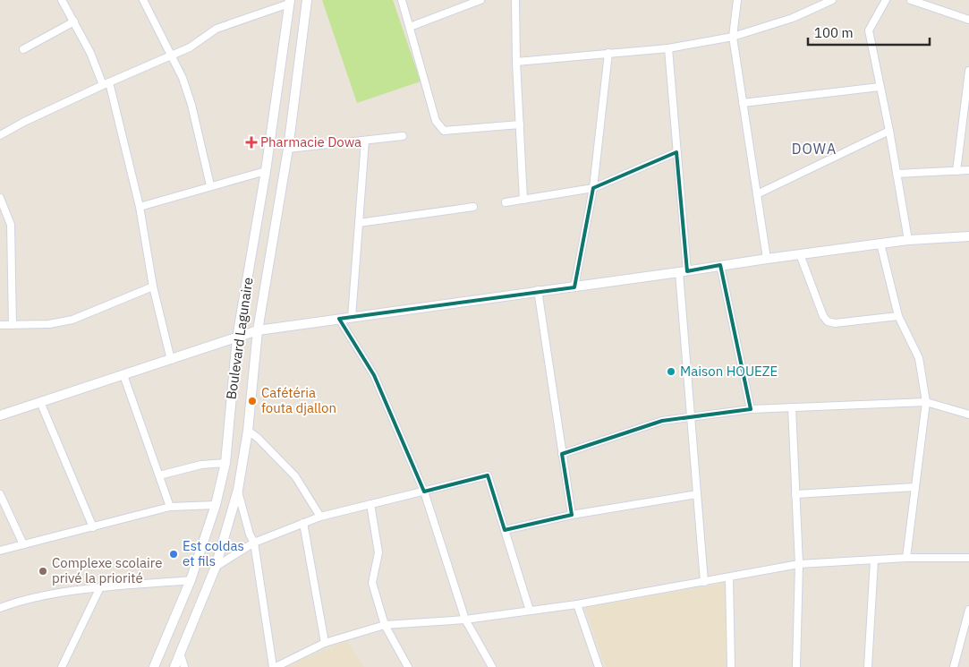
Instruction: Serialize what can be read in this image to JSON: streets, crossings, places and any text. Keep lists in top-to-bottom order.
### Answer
{
  "streets": {
    "main road": ["Boulevard Lagunaire"]
  },
  "districts": ["DOWA"],
  "places": {
    "health": ["Pharmacie Dowa"],
    "other": [
      "Maison HOUEZE",
      "Cafétéria fouta djallon",
      "Est coldas et fils",
      "Complexe scolaire privé la priorité"
    ]
  },
  "scale_bar": "100 m"
}
